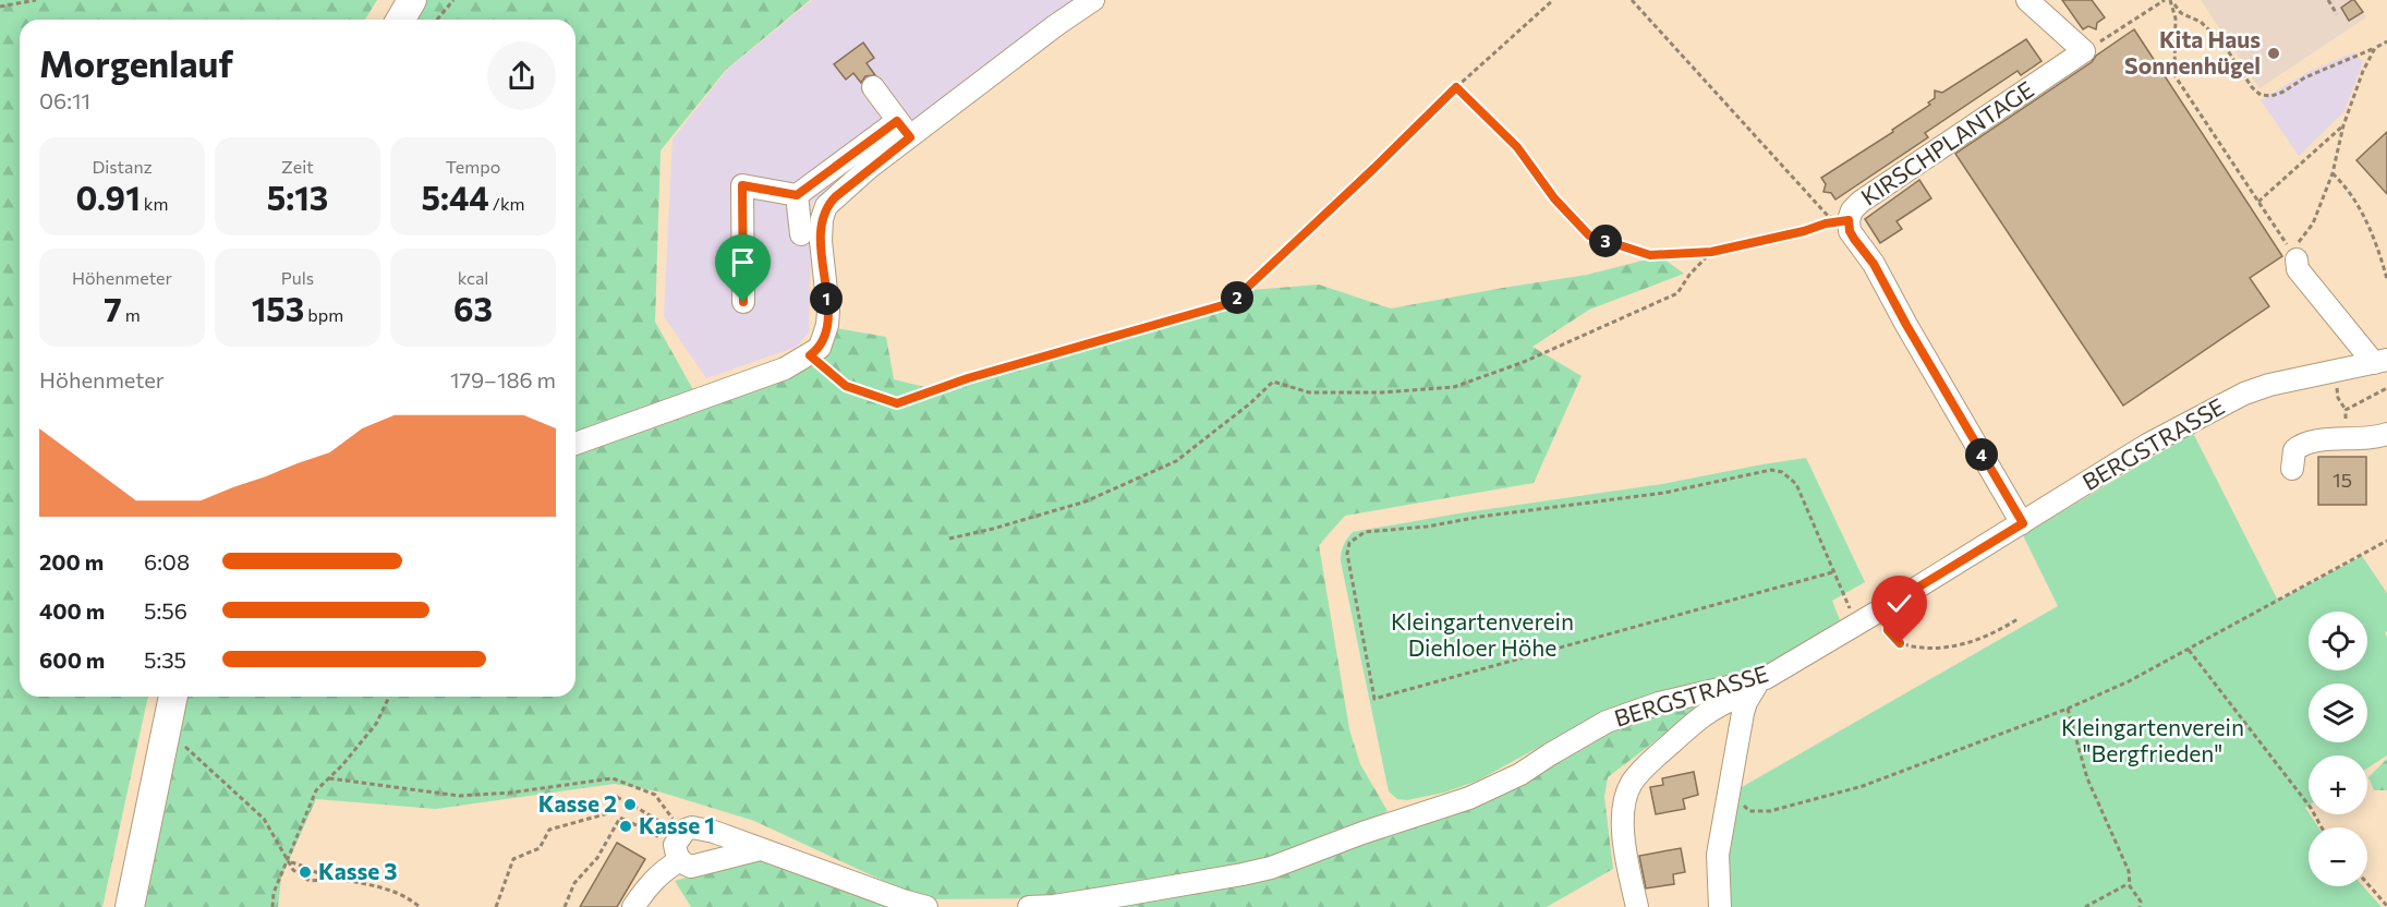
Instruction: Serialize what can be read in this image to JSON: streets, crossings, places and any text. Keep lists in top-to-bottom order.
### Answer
{
  "streets": {
    "street": ["KIRSCHPLANTAGE", "BERGSTRASSE"]
  },
  "crossings": [
    ["KIRSCHPLANTAGE", "BERGSTRASSE"]
  ],
  "parks": ["Kleingartenverein Diehloer Höhe", "Kleingartenverein \"Bergfrieden\""],
  "places": [
    "Kita Haus Sonnenhügel",
    "Kasse 2",
    "Kasse 1",
    "Kasse 3"
  ],
  "house_numbers": ["15"],
  "page": {
    "heading": ["Morgenlauf", "06:11"],
    "stats": [
      ["Distanz", "0.91 km"],
      ["Zeit", "5:13"],
      ["Tempo", "5:44 /km"],
      ["Höhenmeter", "7 m"],
      ["Puls", "153 bpm"],
      ["kcal", "63"]
    ],
    "pins": [
      "3",
      "2",
      "1",
      "4"
    ],
    "chart": ["Höhenmeter", "179–186 m"],
    "list": [
      {
        "name": "200 m",
        "note": "6:08"
      },
      {
        "name": "400 m",
        "note": "5:56"
      },
      {
        "name": "600 m",
        "note": "5:35"
      }
    ],
    "map_buttons": ["+", "−"]
  }
}
